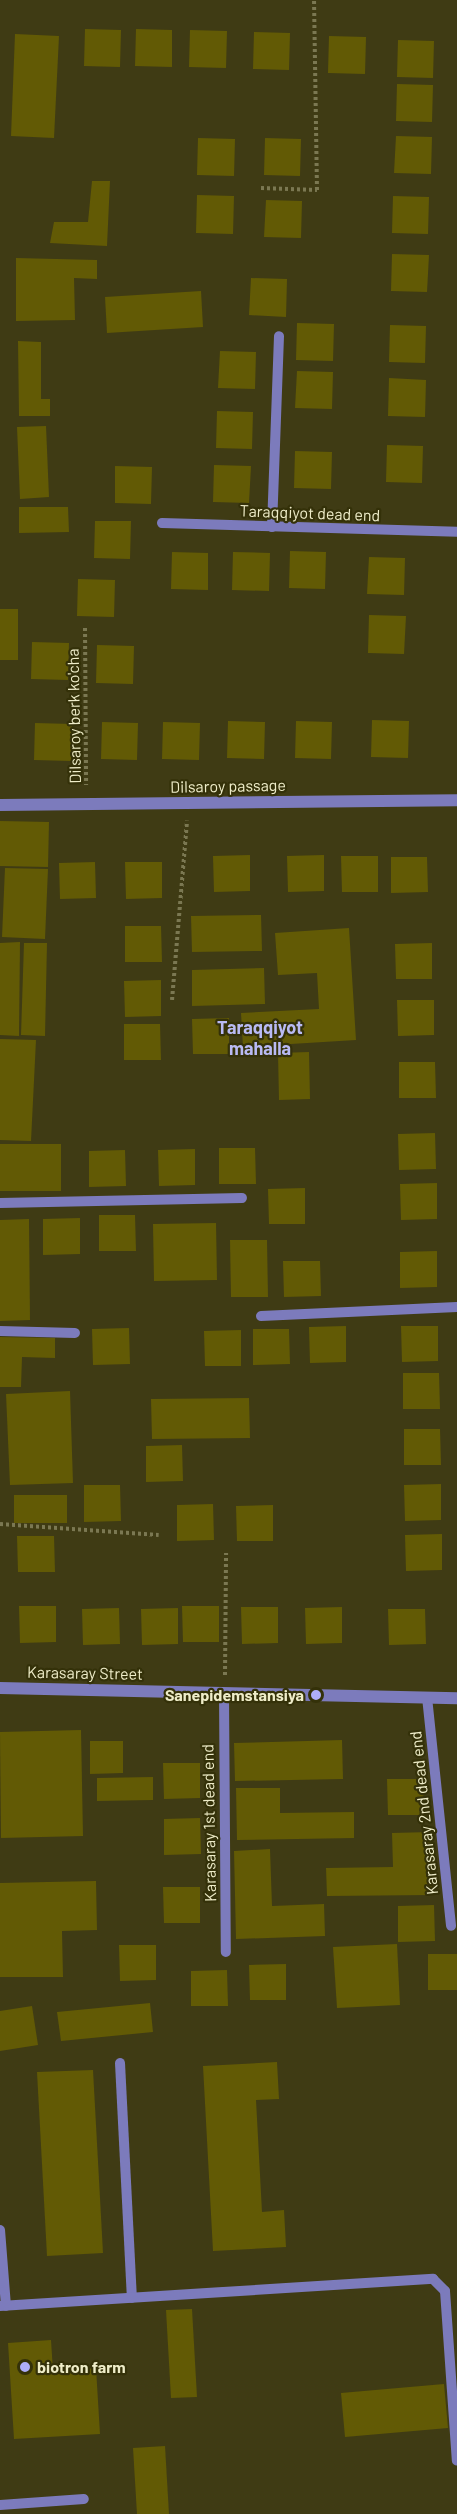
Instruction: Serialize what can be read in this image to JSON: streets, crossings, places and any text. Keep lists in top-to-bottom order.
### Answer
{
  "streets": {
    "street": ["Dilsaroy passage", "Karasaray Street"],
    "lane": ["Taraqqiyot dead end", "Karasaray 2nd dead end", "Karasaray 1st dead end"],
    "path": ["Dilsaroy berk ko'cha"]
  },
  "crossings": [
    ["Dilsaroy berk ko'cha", "Dilsaroy passage"],
    ["Karasaray Street", "Karasaray 2nd dead end"],
    ["Karasaray Street", "Karasaray 1st dead end"]
  ],
  "districts": ["Taraqqiyot mahalla"],
  "places": ["Sanepidemstansiya", "biotron farm"]
}
